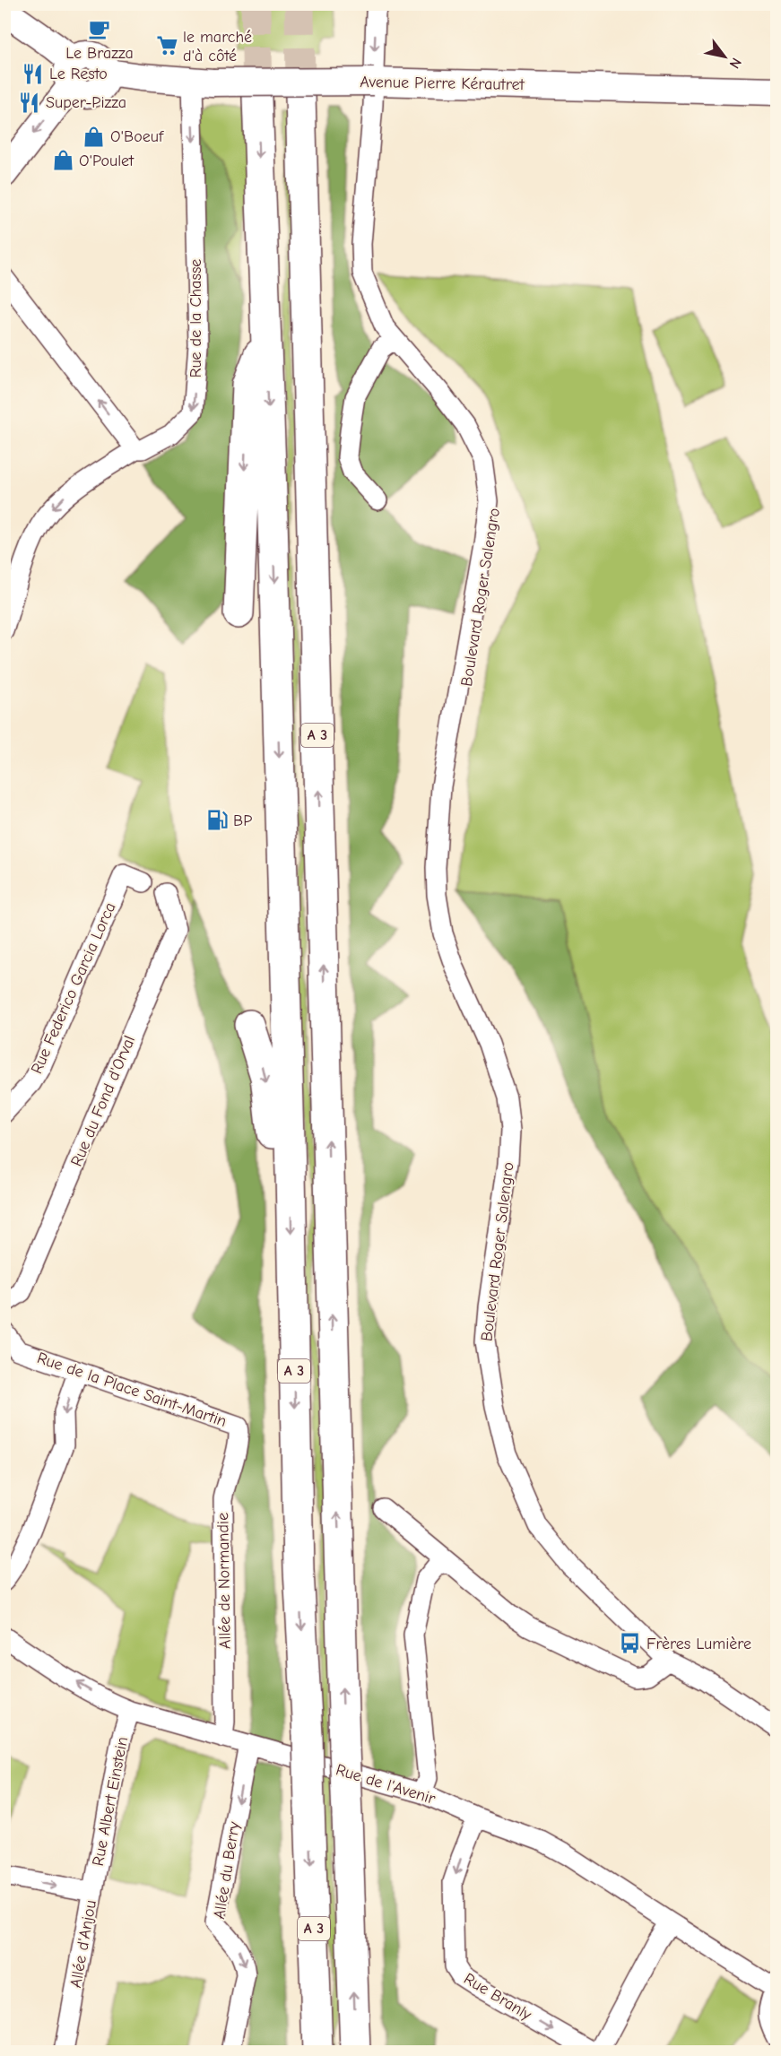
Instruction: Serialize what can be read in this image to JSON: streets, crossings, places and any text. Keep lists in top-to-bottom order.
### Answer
{
  "streets": {
    "highway": ["A 3"],
    "main road": ["Avenue Pierre Kérautret"],
    "street": [
      "Rue de la Chasse",
      "Boulevard Roger Salengro",
      "Rue Federico Garcia Lorca",
      "Rue du Fond d'Orval",
      "Rue de la Place Saint-Martin",
      "Allée de Normandie",
      "Rue de l'Avenir",
      "Rue Albert Einstein",
      "Allée du Berry",
      "Allée d'Anjou",
      "Rue Branly"
    ]
  },
  "crossings": [
    ["Avenue Pierre Kérautret", "Rue de la Chasse"],
    ["Avenue Pierre Kérautret", "Boulevard Roger Salengro"],
    ["Rue de la Place Saint-Martin", "Allée de Normandie"],
    ["Allée de Normandie", "Rue de l'Avenir"],
    ["Rue de l'Avenir", "Rue Albert Einstein"],
    ["Rue de l'Avenir", "Allée du Berry"],
    ["Rue de l'Avenir", "Rue Branly"],
    ["Rue Albert Einstein", "Allée d'Anjou"]
  ],
  "one_way": [
    "Rue de la Chasse",
    "Allée du Berry",
    "Allée d'Anjou",
    "Rue Branly"
  ],
  "places": {
    "cafe": ["Le Brazza"],
    "supermarket": ["le marché d'à côté"],
    "restaurant": ["Le Resto", "Super-Pizza"],
    "shop": ["O'Boeuf", "O'Poulet"],
    "fuel station": ["BP"],
    "bus stop": ["Frères Lumière"]
  },
  "north": "bottom right"
}
